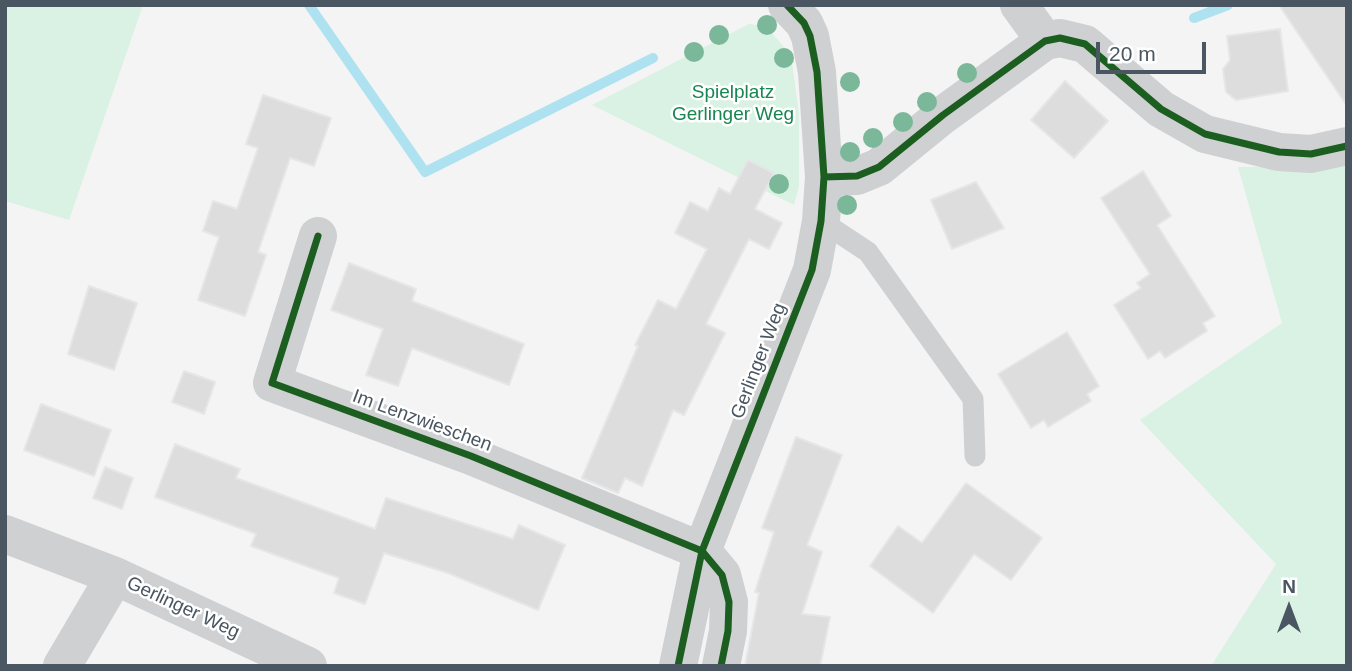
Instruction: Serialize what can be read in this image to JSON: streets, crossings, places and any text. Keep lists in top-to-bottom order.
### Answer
{
  "streets": {
    "street": ["Gerlinger Weg", "Im Lenzwieschen"]
  },
  "crossings": [
    ["Gerlinger Weg", "Im Lenzwieschen"]
  ],
  "parks": ["Spielplatz Gerlinger Weg"],
  "scale_bar": "20 m",
  "north": "top"
}
